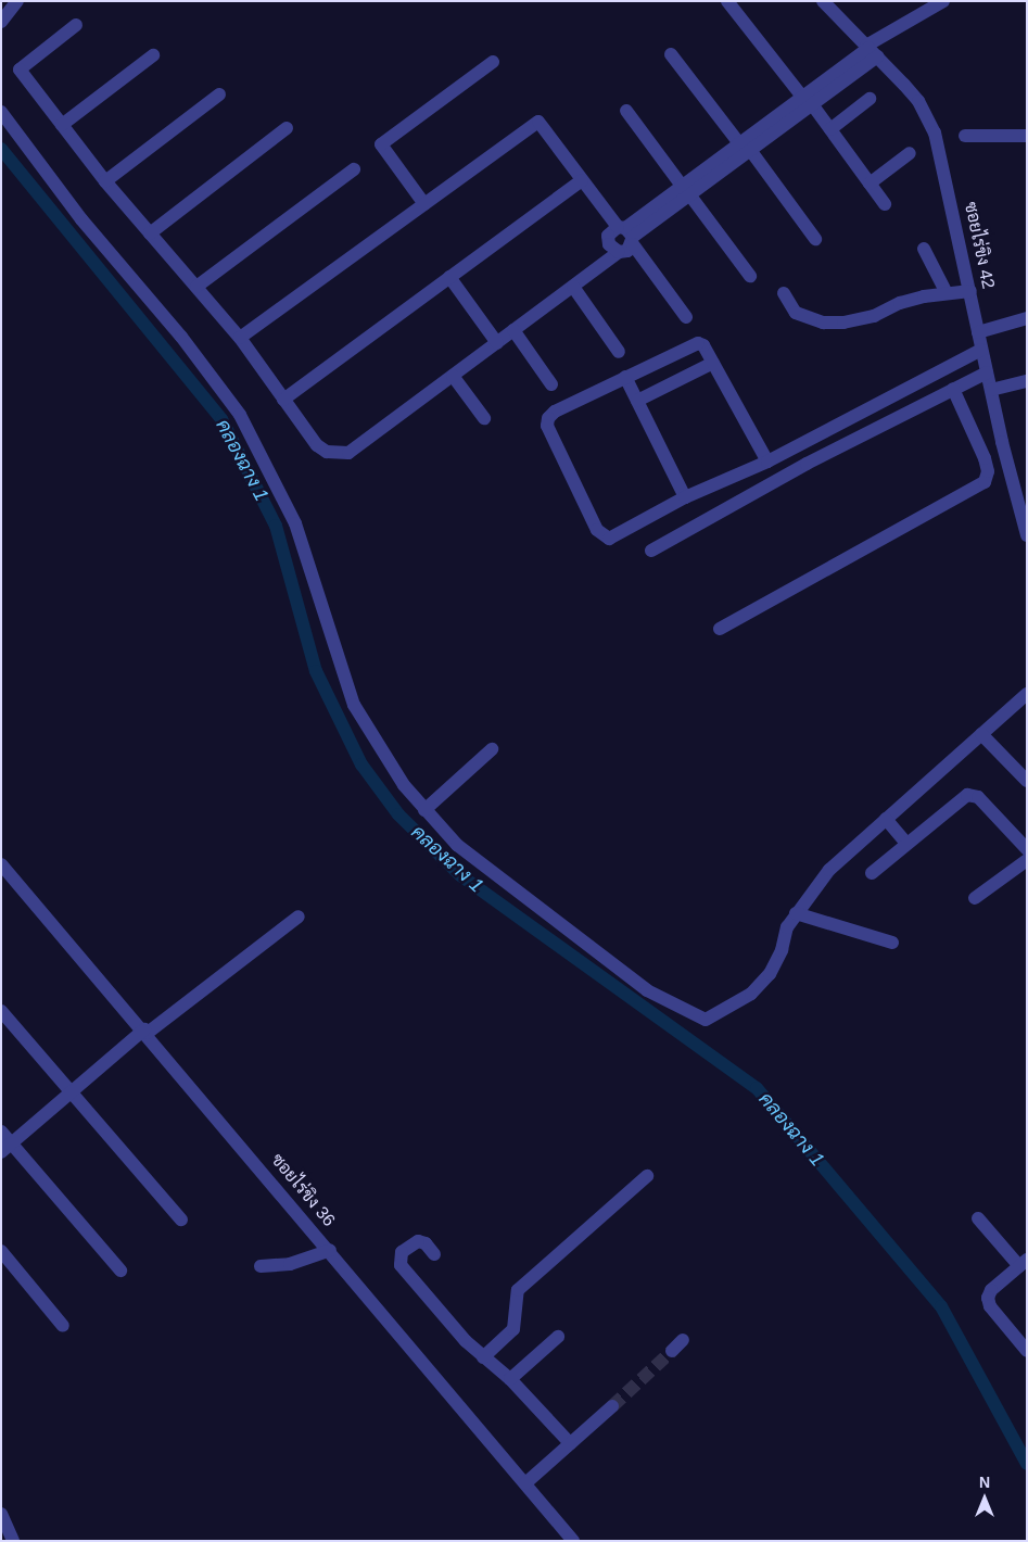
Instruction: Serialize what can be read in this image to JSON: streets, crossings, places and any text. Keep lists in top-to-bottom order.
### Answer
{
  "streets": {
    "street": ["ซอยไร่ขิง 42", "ซอยไร่ขิง 36"]
  },
  "water": ["คลองฉาง 1"],
  "north": "top"
}
